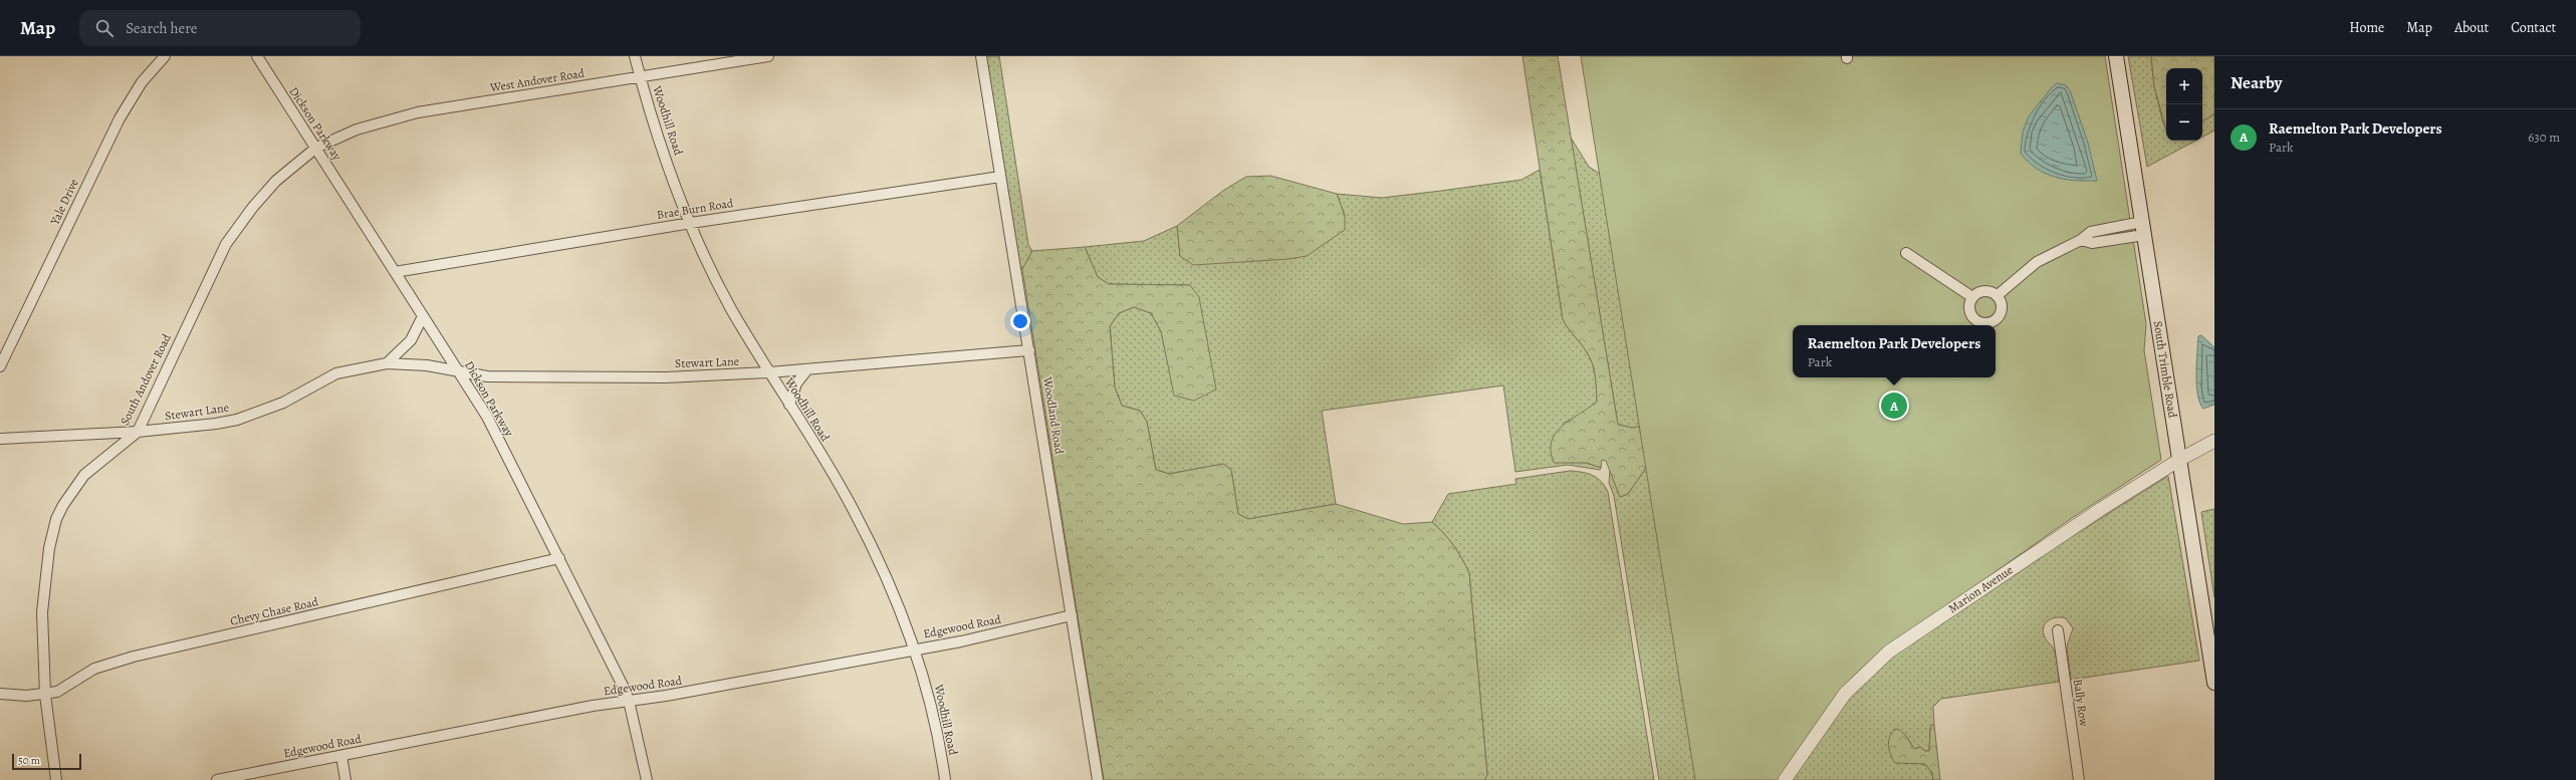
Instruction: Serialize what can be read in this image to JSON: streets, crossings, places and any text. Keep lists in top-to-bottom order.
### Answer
{
  "streets": {
    "main road": ["South Trimble Road"],
    "street": [
      "West Andover Road",
      "Woodhill Road",
      "Dickson Parkway",
      "Yale Drive",
      "Brae Burn Road",
      "Stewart Lane",
      "South Andover Road",
      "Woodland Road",
      "Marion Avenue",
      "Chevy Chase Road",
      "Edgewood Road",
      "Bally Row"
    ]
  },
  "crossings": [
    ["West Andover Road", "Woodhill Road"],
    ["West Andover Road", "Dickson Parkway"],
    ["West Andover Road", "South Andover Road"],
    ["Woodhill Road", "Brae Burn Road"],
    ["Woodhill Road", "Stewart Lane"],
    ["Woodhill Road", "Edgewood Road"],
    ["Dickson Parkway", "Brae Burn Road"],
    ["Dickson Parkway", "Stewart Lane"],
    ["Dickson Parkway", "South Andover Road"],
    ["Dickson Parkway", "Chevy Chase Road"],
    ["Dickson Parkway", "Edgewood Road"],
    ["Brae Burn Road", "Woodland Road"],
    ["Stewart Lane", "South Andover Road"],
    ["Stewart Lane", "Woodland Road"],
    ["South Trimble Road", "Marion Avenue"],
    ["South Andover Road", "Chevy Chase Road"],
    ["Woodland Road", "Edgewood Road"]
  ],
  "scale_bar": "50 m",
  "page": {
    "header": "Map",
    "search": "Search here",
    "nav": [
      "Home",
      "Map",
      "About",
      "Contact"
    ],
    "heading": "Nearby",
    "map_buttons": ["+", "−"],
    "list": [
      {
        "mark": "A",
        "name": "Raemelton Park Developers",
        "note": "Park",
        "value": "630 m"
      }
    ],
    "popup": ["Raemelton Park Developers", "Park"],
    "pins": "A",
    "scale": "50 m"
  }
}
